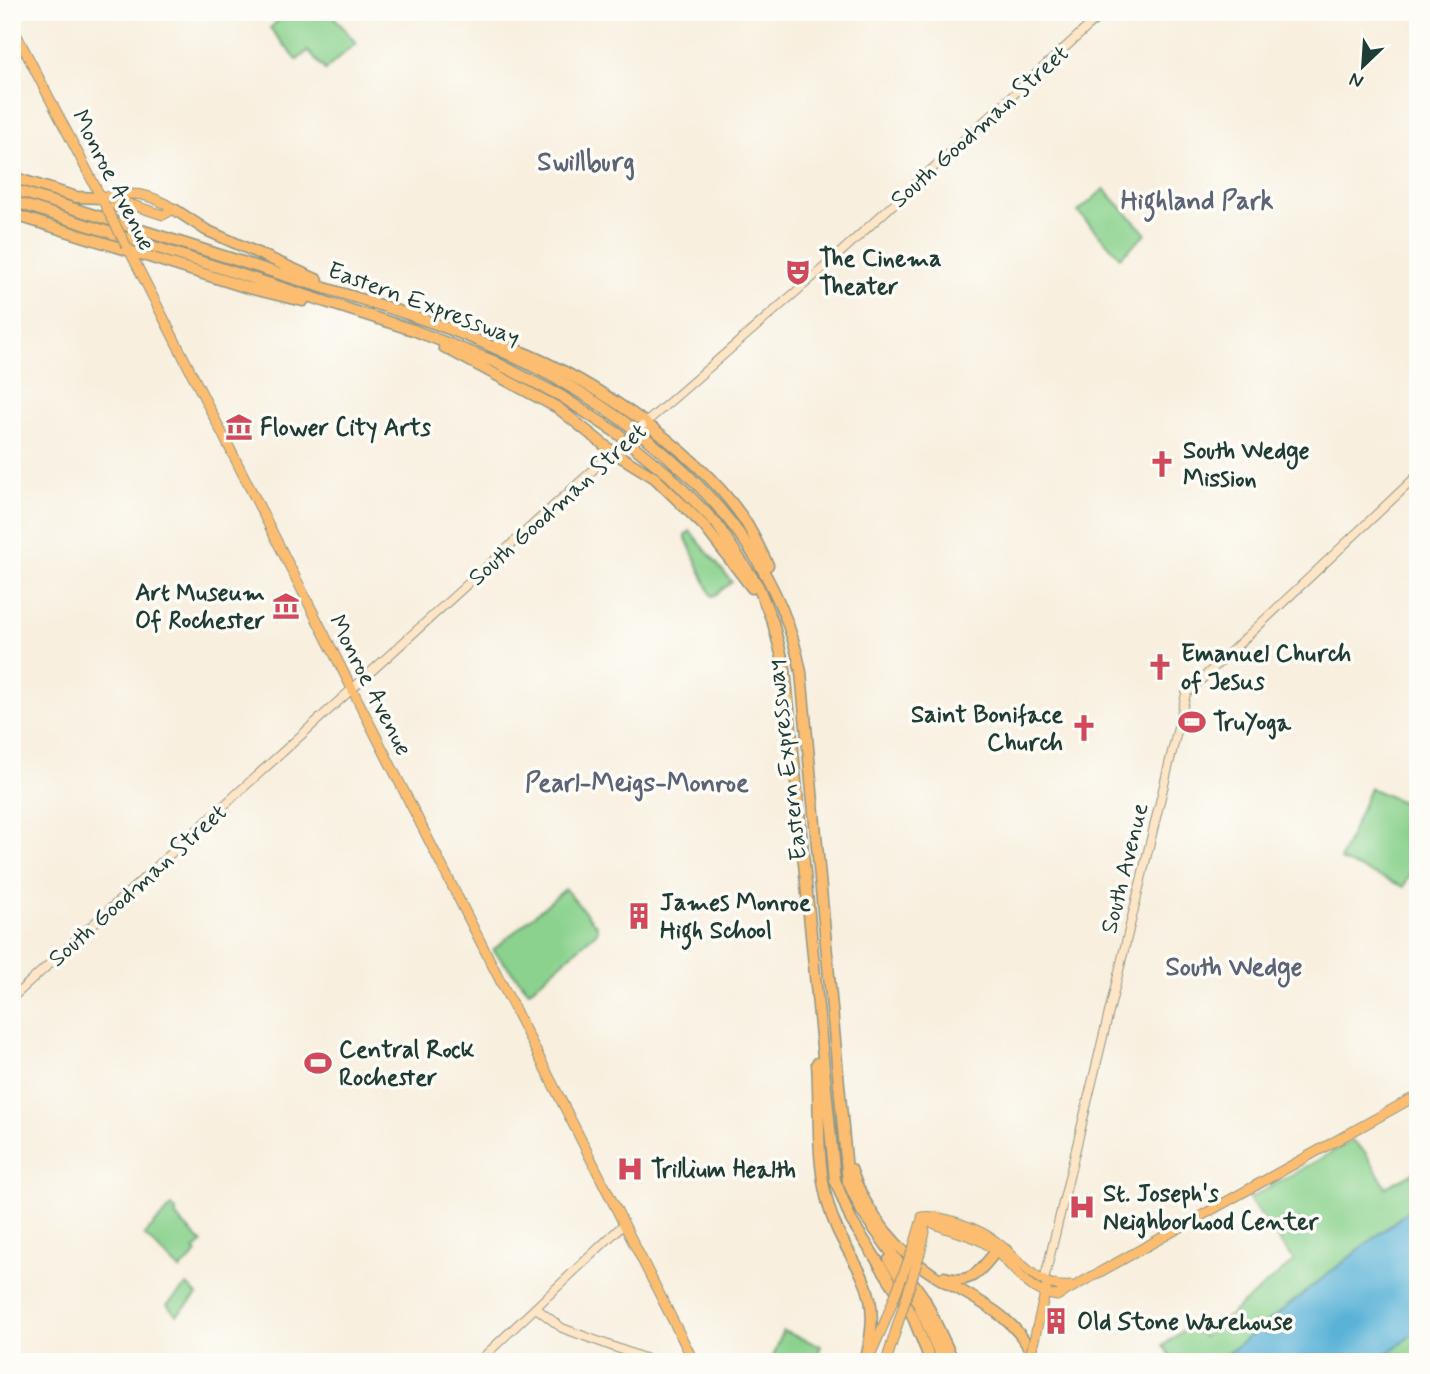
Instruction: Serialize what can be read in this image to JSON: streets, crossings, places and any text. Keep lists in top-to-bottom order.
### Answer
{
  "streets": {
    "highway": ["Eastern Expressway"],
    "main road": ["South Goodman Street", "Monroe Avenue", "South Avenue"]
  },
  "crossings": [
    ["South Goodman Street", "Monroe Avenue"]
  ],
  "districts": [
    "Swillburg",
    "Highland Park",
    "Pearl-Meigs-Monroe",
    "South Wedge"
  ],
  "places": {
    "theatre": ["The Cinema Theater"],
    "museum": ["Flower City Arts", "Art Museum Of Rochester"],
    "church": ["South Wedge Mission", "Emanuel Church of Jesus", "Saint Boniface Church"],
    "sports": ["TruYoga", "Central Rock Rochester"],
    "building": ["James Monroe High School", "Old Stone Warehouse"],
    "hospital": ["Trillium Health", "St. Joseph's Neighborhood Center"]
  },
  "north": "bottom left"
}
